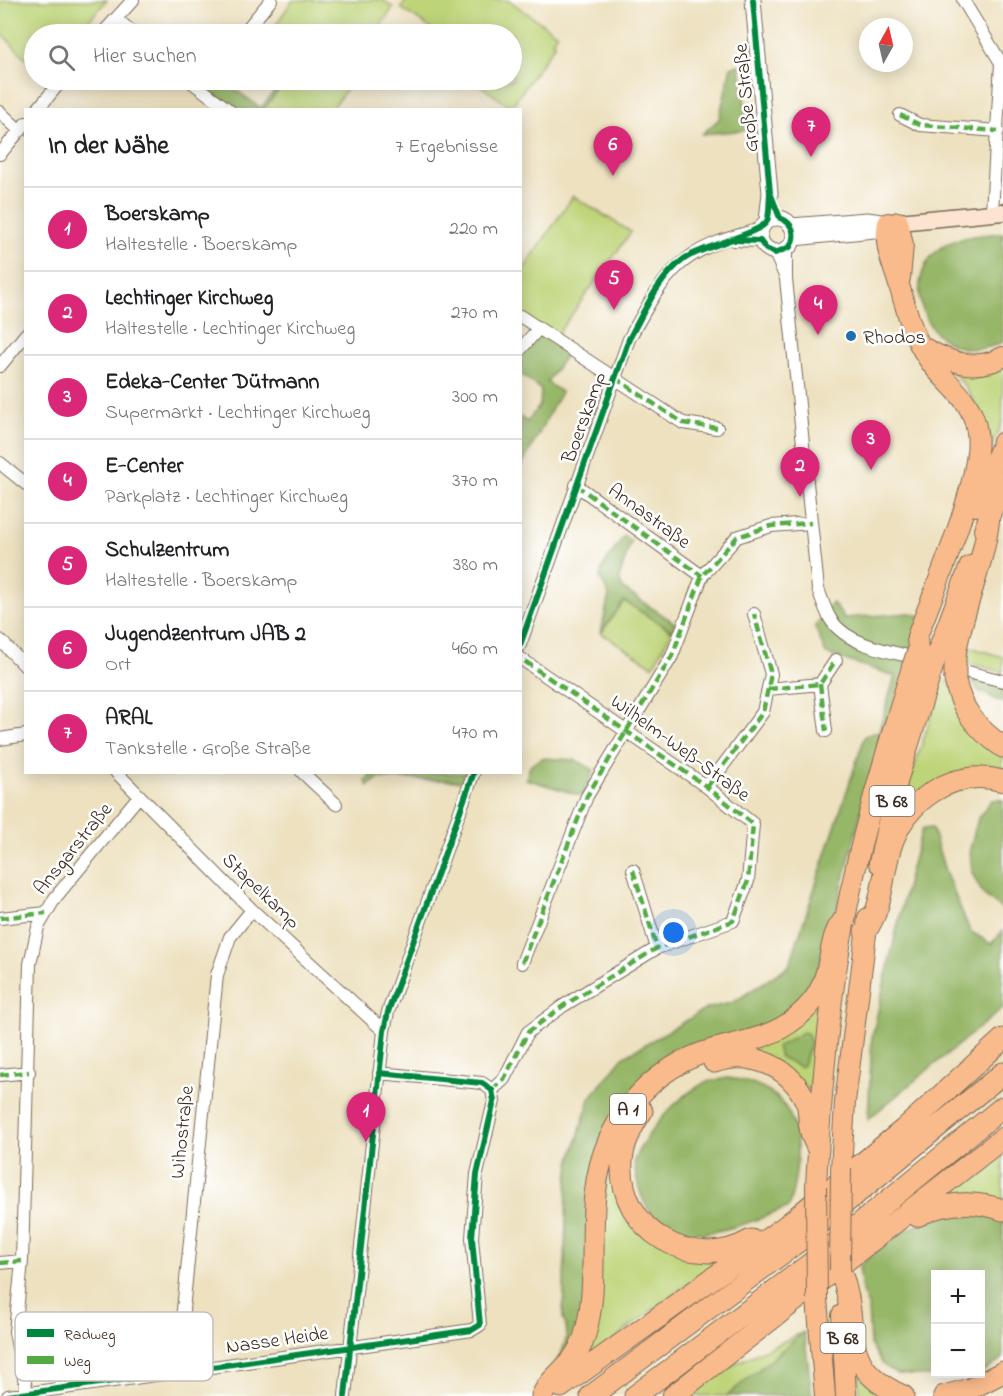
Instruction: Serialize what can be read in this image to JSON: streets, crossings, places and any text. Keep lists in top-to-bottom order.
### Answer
{
  "streets": {
    "highway": ["B 68", "A 1"],
    "street": [
      "Große Straße",
      "Boerskamp",
      "Annastraße",
      "Wilhelm-Weß-Straße",
      "Ansgarstraße",
      "Stapelkamp",
      "Wihostraße",
      "Nasse Heide"
    ]
  },
  "crossings": [
    ["Große Straße", "Boerskamp"],
    ["Boerskamp", "Annastraße"],
    ["Wilhelm-Weß-Straße", "Nasse Heide"],
    ["B 68", "A 1"],
    ["Ansgarstraße", "Stapelkamp"],
    ["Ansgarstraße", "Nasse Heide"],
    ["Stapelkamp", "Wihostraße"]
  ],
  "places": ["Rhodos"],
  "legend": ["Radweg", "Weg"],
  "north": "top",
  "page": {
    "search": "Hier suchen",
    "pins": [
      "7",
      "6",
      "5",
      "4",
      "3",
      "2",
      "1"
    ],
    "heading": ["In der Nähe", "7 Ergebnisse"],
    "list": [
      {
        "mark": "1",
        "name": "Boerskamp",
        "note": "Haltestelle · Boerskamp",
        "value": "220 m"
      },
      {
        "mark": "2",
        "name": "Lechtinger Kirchweg",
        "note": "Haltestelle · Lechtinger Kirchweg",
        "value": "270 m"
      },
      {
        "mark": "3",
        "name": "Edeka-Center Dütmann",
        "note": "Supermarkt · Lechtinger Kirchweg",
        "value": "300 m"
      },
      {
        "mark": "4",
        "name": "E-Center",
        "note": "Parkplatz · Lechtinger Kirchweg",
        "value": "370 m"
      },
      {
        "mark": "5",
        "name": "Schulzentrum",
        "note": "Haltestelle · Boerskamp",
        "value": "380 m"
      },
      {
        "mark": "6",
        "name": "Jugendzentrum JAB 2",
        "note": "Ort",
        "value": "460 m"
      },
      {
        "mark": "7",
        "name": "ARAL",
        "note": "Tankstelle · Große Straße",
        "value": "470 m"
      }
    ],
    "map_buttons": ["+", "−"]
  }
}
